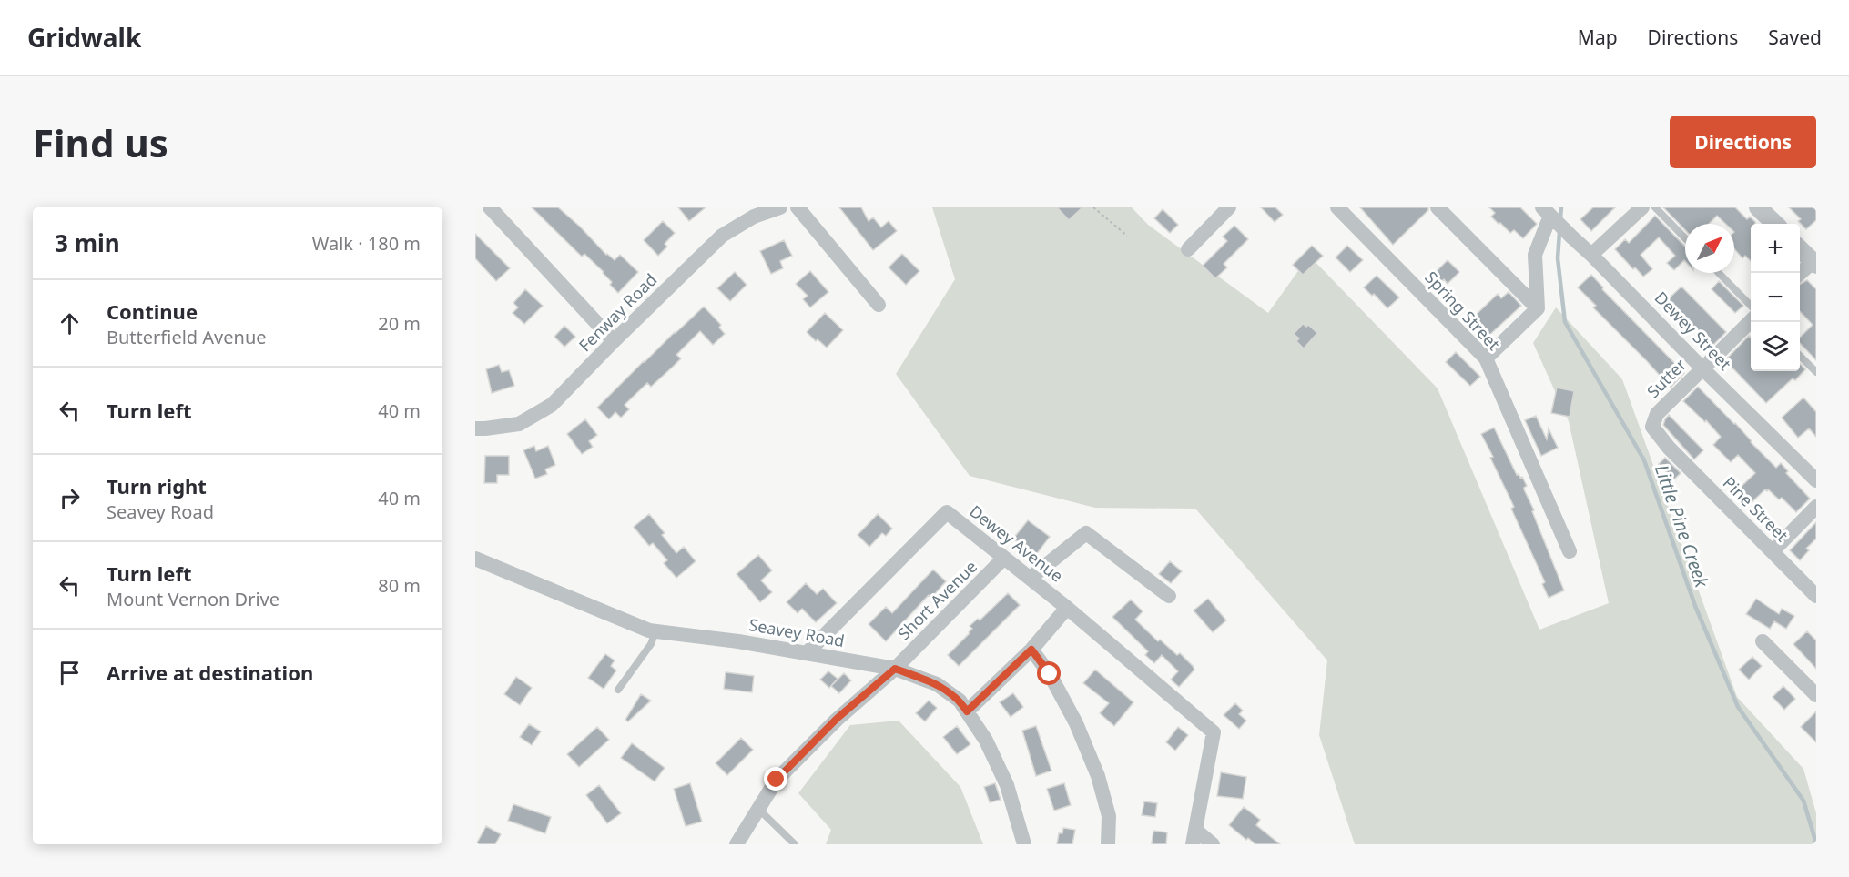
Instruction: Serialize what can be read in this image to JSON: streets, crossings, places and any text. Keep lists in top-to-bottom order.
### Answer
{
  "streets": {
    "street": [
      "Spring Street",
      "Fenway Road",
      "Dewey Street",
      "Sutter",
      "Pine Street",
      "Dewey Avenue",
      "Short Avenue",
      "Seavey Road"
    ]
  },
  "crossings": [
    ["Dewey Street", "Sutter"],
    ["Sutter", "Pine Street"],
    ["Dewey Avenue", "Short Avenue"],
    ["Dewey Avenue", "Seavey Road"],
    ["Short Avenue", "Seavey Road"]
  ],
  "water": ["Little Pine Creek"],
  "north": "top right",
  "page": {
    "header": "Gridwalk",
    "nav": ["Map", "Directions", "Saved"],
    "buttons": "Directions",
    "title": "Find us",
    "heading": ["3 min", "Walk · 180 m"],
    "map_buttons": ["+", "−"],
    "list": [
      ["Continue", "Butterfield Avenue", "20 m"],
      ["Turn left", "40 m"],
      ["Turn right", "Seavey Road", "40 m"],
      ["Turn left", "Mount Vernon Drive", "80 m"],
      "Arrive at destination"
    ]
  }
}
